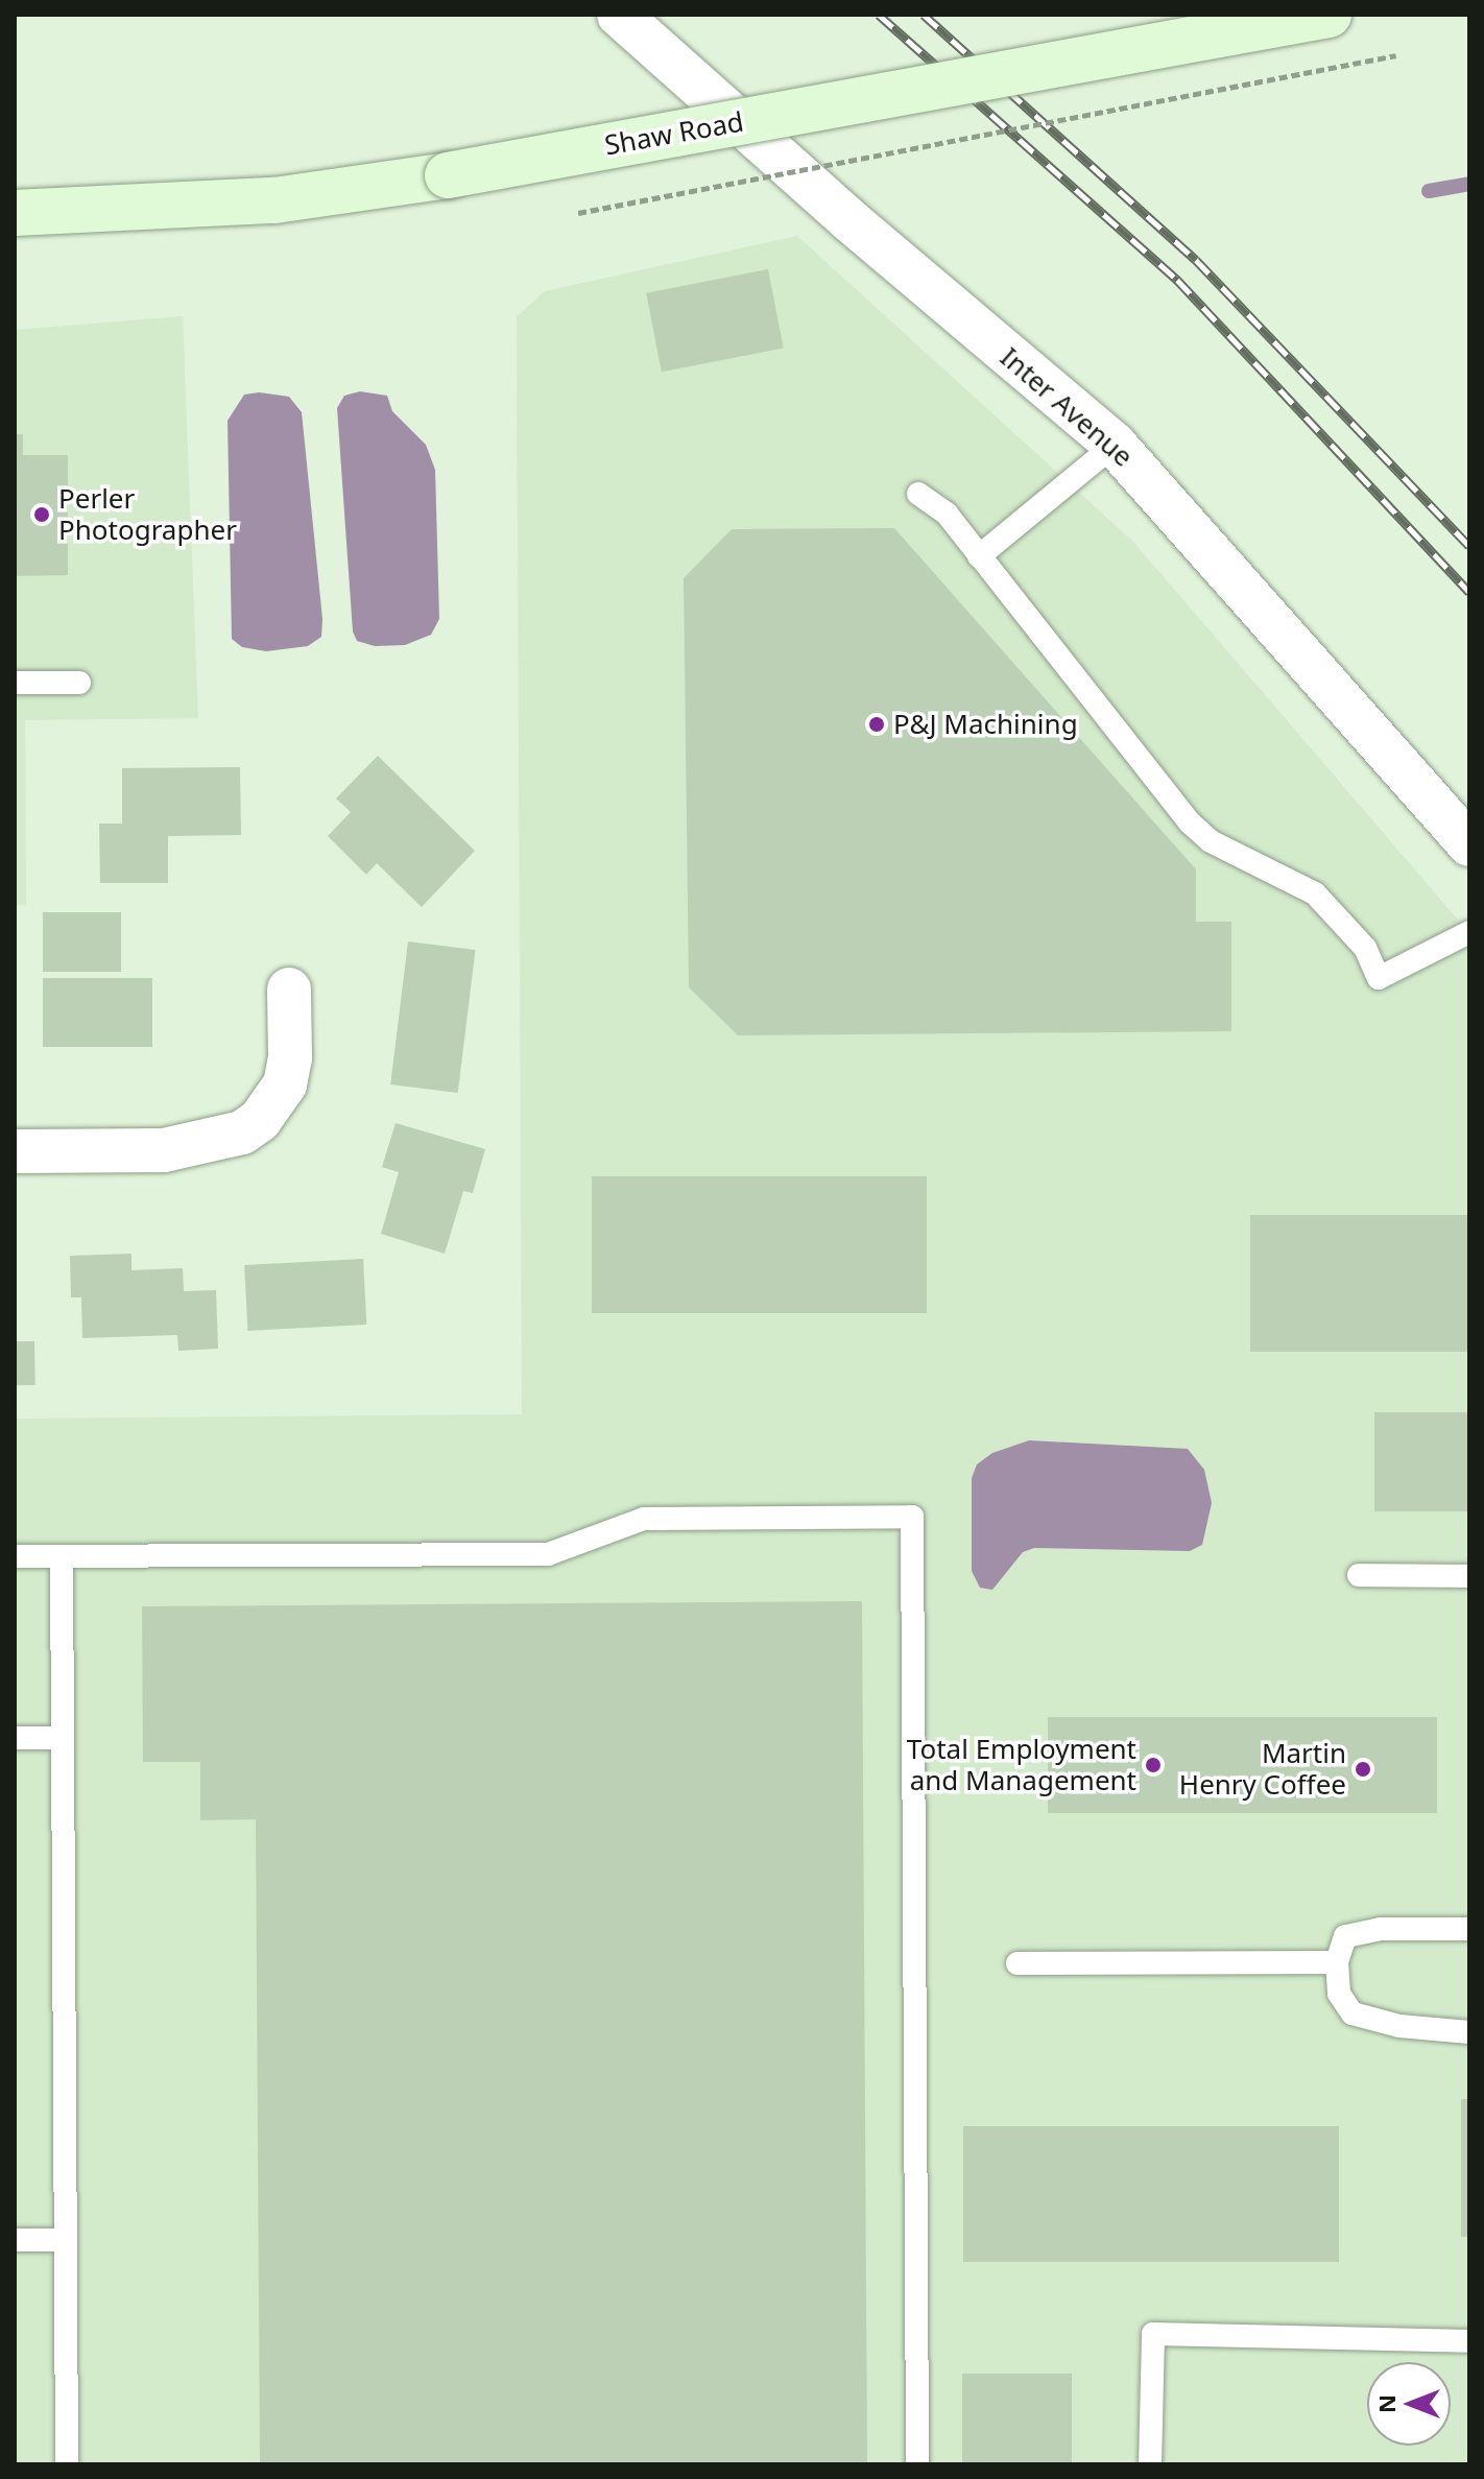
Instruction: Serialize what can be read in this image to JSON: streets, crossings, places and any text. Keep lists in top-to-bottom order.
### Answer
{
  "streets": {
    "main road": ["Shaw Road"],
    "street": ["Inter Avenue"]
  },
  "places": [
    "Perler Photographer",
    "P&J Machining",
    "Total Employment and Management",
    "Martin Henry Coffee"
  ],
  "north": "left"
}
